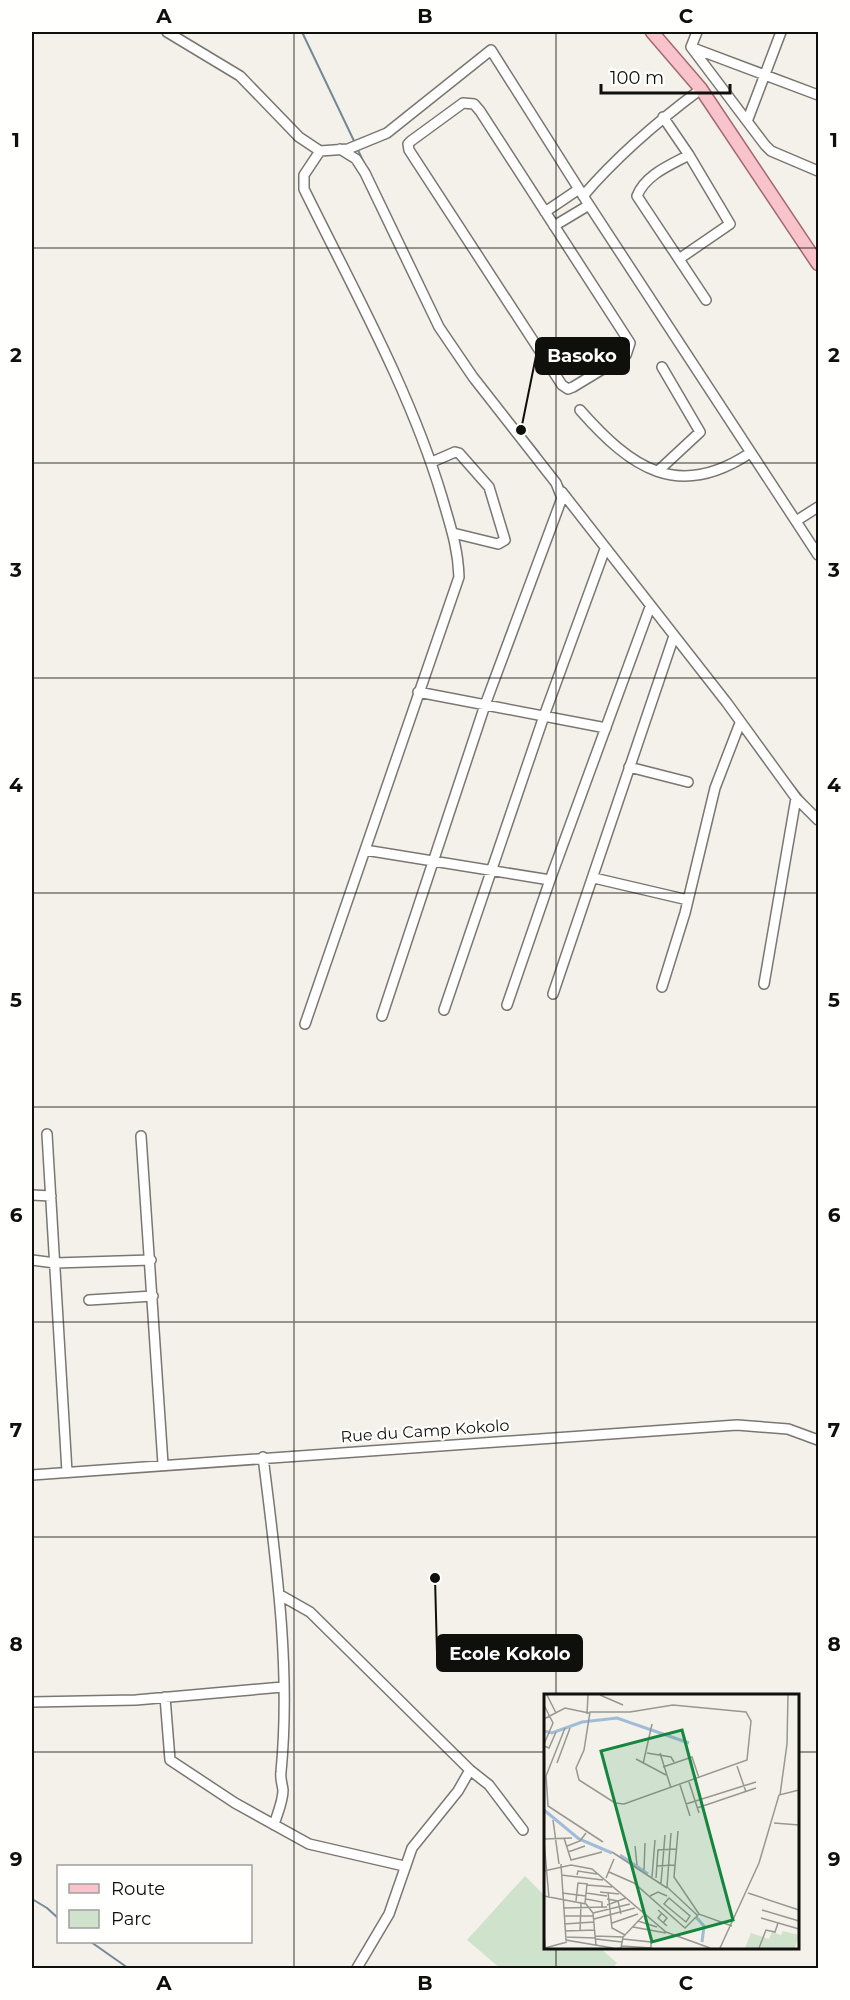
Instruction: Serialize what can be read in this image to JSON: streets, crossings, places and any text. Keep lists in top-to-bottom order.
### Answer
{
  "streets": {
    "street": ["Rue du Camp Kokolo"]
  },
  "places": ["Basoko", "Ecole Kokolo"],
  "legend": ["Route", "Parc"],
  "scale_bar": "100 m",
  "grid": {
    "columns": ["A", "B", "C"],
    "rows": [
      "1",
      "2",
      "3",
      "4",
      "5",
      "6",
      "7",
      "8",
      "9"
    ]
  }
}
